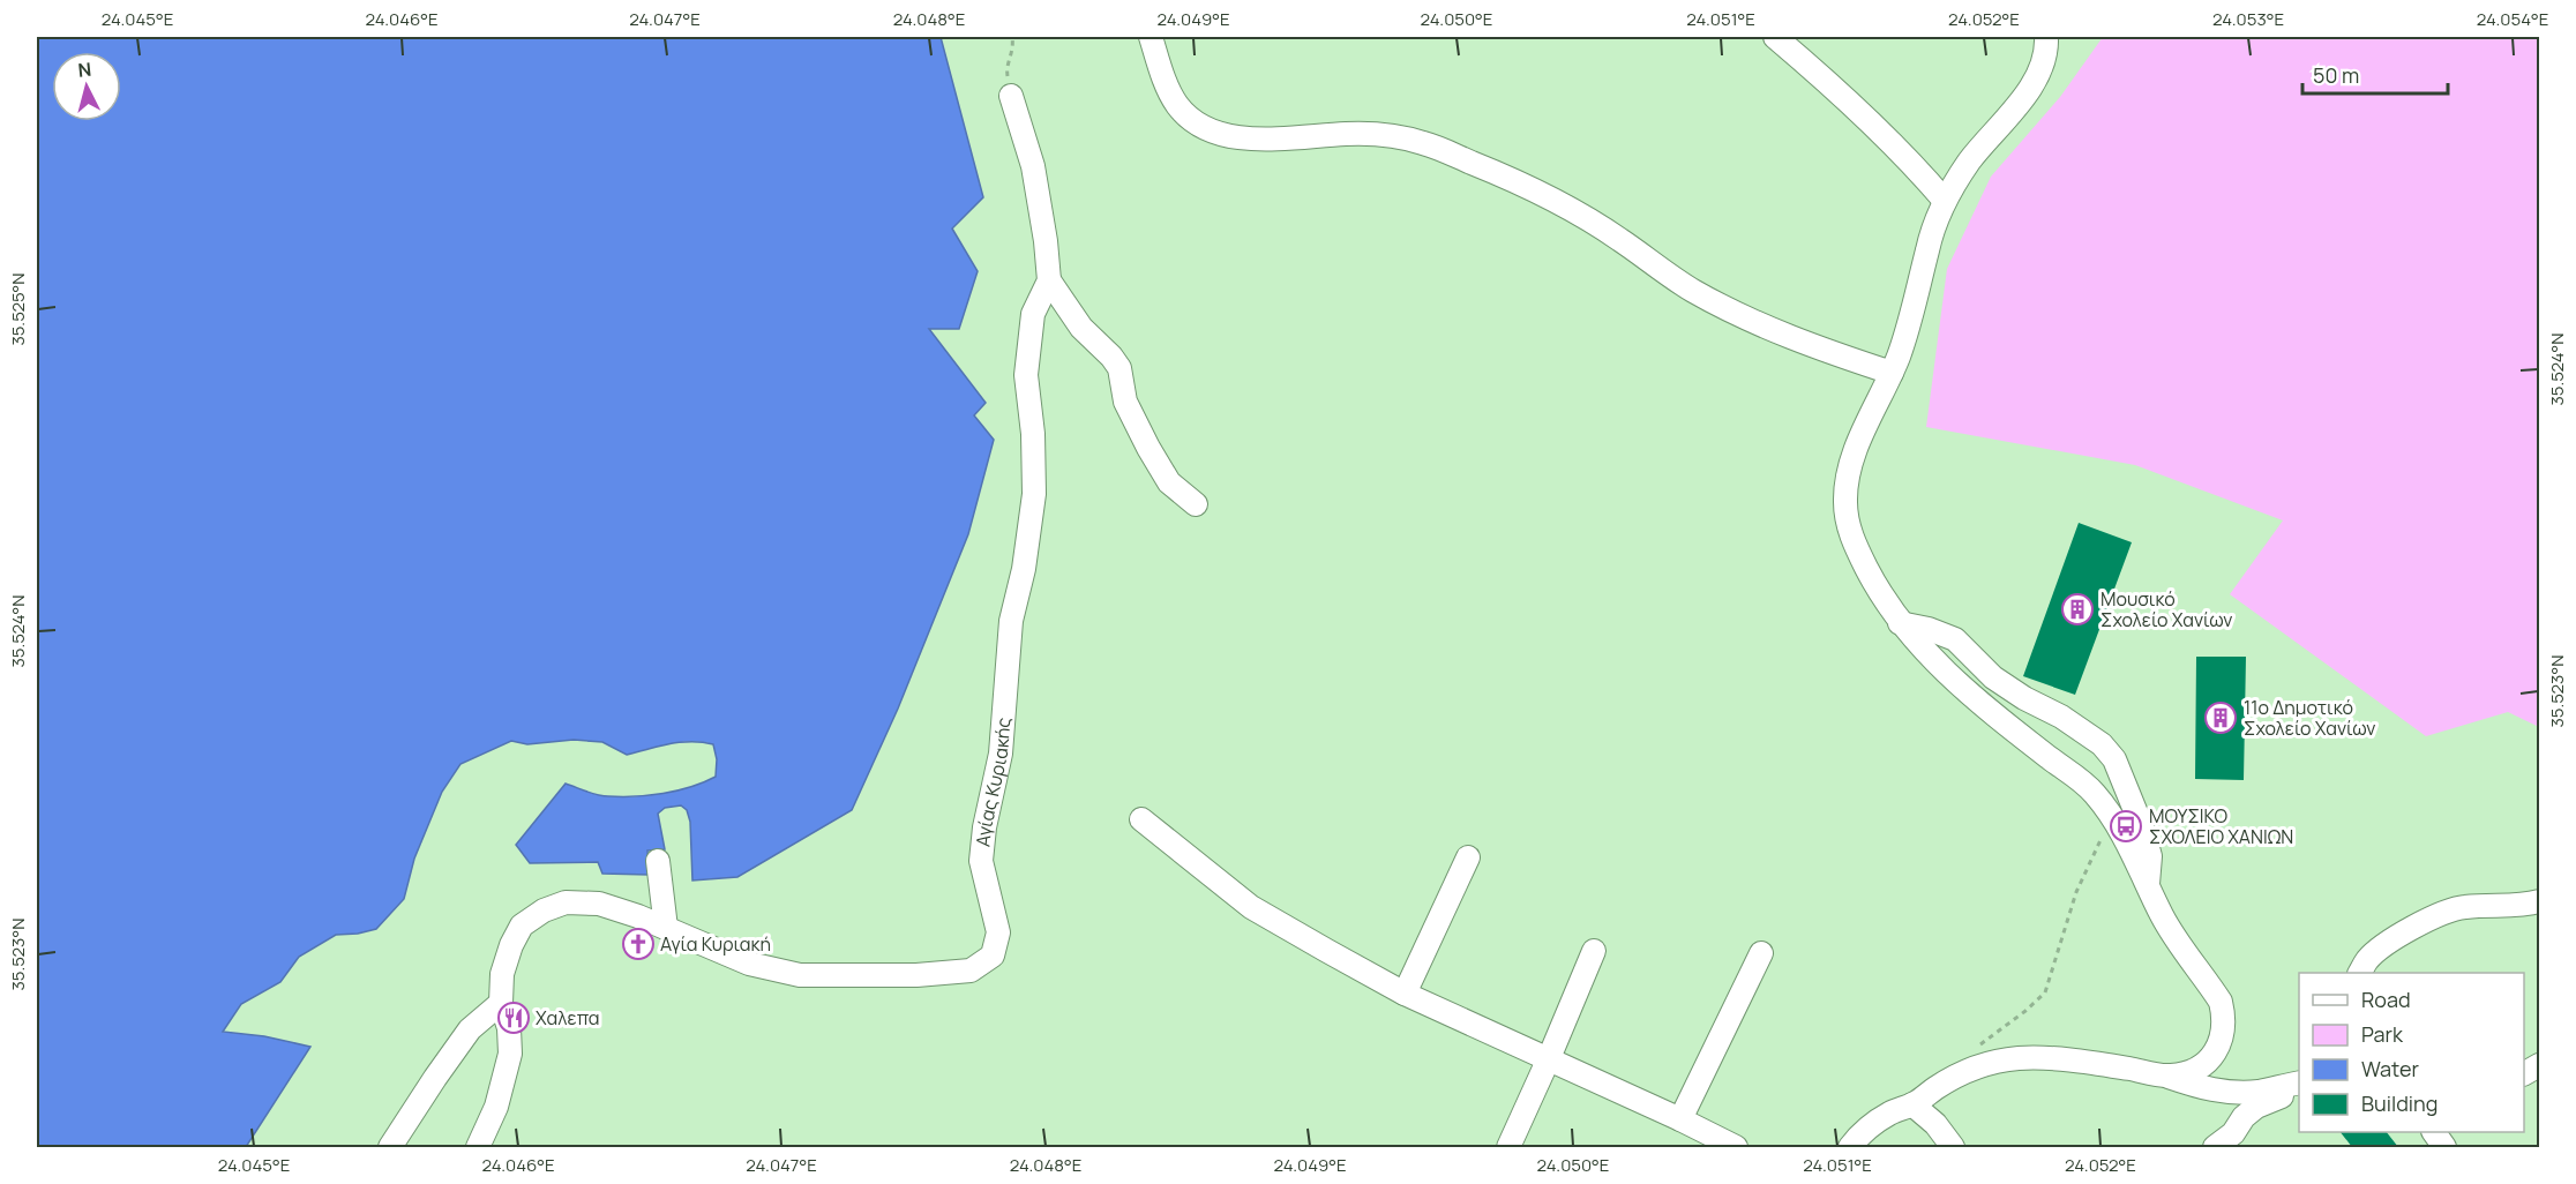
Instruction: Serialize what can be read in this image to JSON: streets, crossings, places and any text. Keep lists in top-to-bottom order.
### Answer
{
  "streets": {
    "street": ["Αγίας Κυριακής"]
  },
  "places": {
    "building": ["Μουσικό Σχολείο Χανίων", "11o Δημοτικό Σχολείο Χανίων"],
    "bus stop": ["ΜΟΥΣΙΚΟ ΣΧΟΛΕΙΟ ΧΑΝΙΩΝ"],
    "church": ["Αγία Κυριακή"],
    "restaurant": ["Χαλεπα"]
  },
  "legend": [
    "Road",
    "Park",
    "Water",
    "Building"
  ],
  "scale_bar": "50 m",
  "north": "top",
  "coordinates": [
    "24.045°E",
    "24.046°E",
    "24.047°E",
    "24.048°E",
    "24.049°E",
    "24.050°E",
    "24.051°E",
    "24.052°E",
    "24.053°E",
    "24.054°E",
    "35.525°N",
    "35.524°N",
    "35.523°N"
  ]
}
